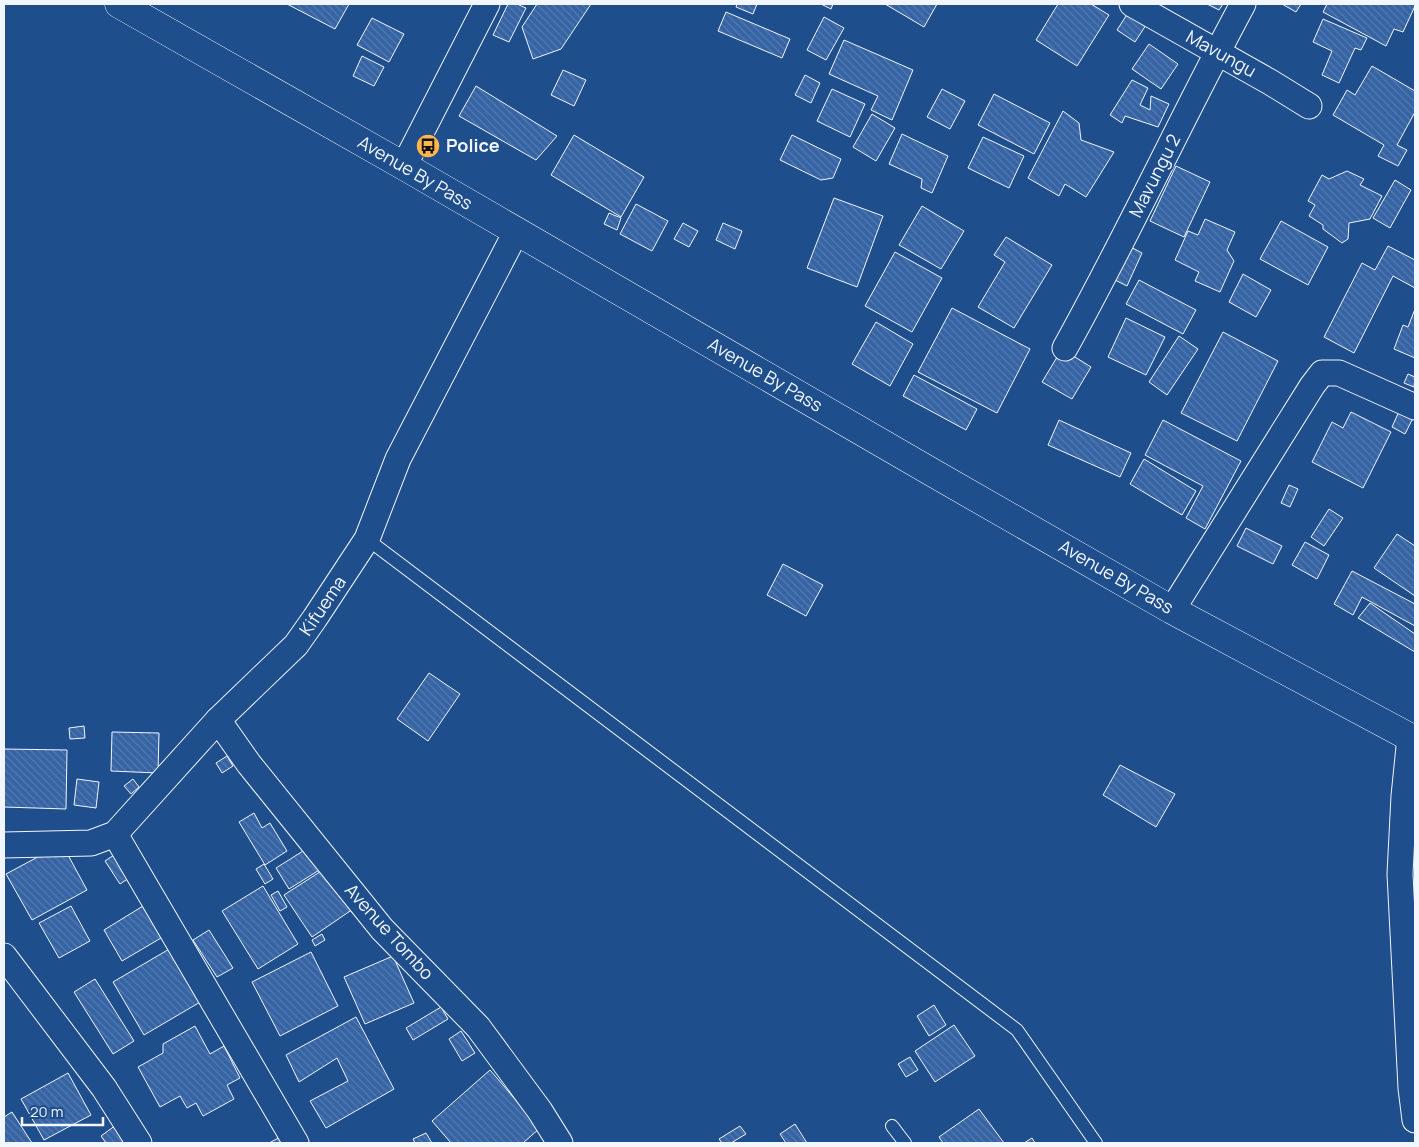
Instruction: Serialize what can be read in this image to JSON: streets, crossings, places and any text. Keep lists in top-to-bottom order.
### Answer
{
  "streets": {
    "highway": ["Avenue By Pass"],
    "street": [
      "Mavungu",
      "Mavungu 2",
      "Kifuema",
      "Avenue Tombo"
    ]
  },
  "crossings": [
    ["Mavungu", "Mavungu 2"],
    ["Avenue By Pass", "Kifuema"],
    ["Kifuema", "Avenue Tombo"]
  ],
  "places": {
    "bus stop": ["Police"]
  },
  "scale_bar": "20 m"
}
